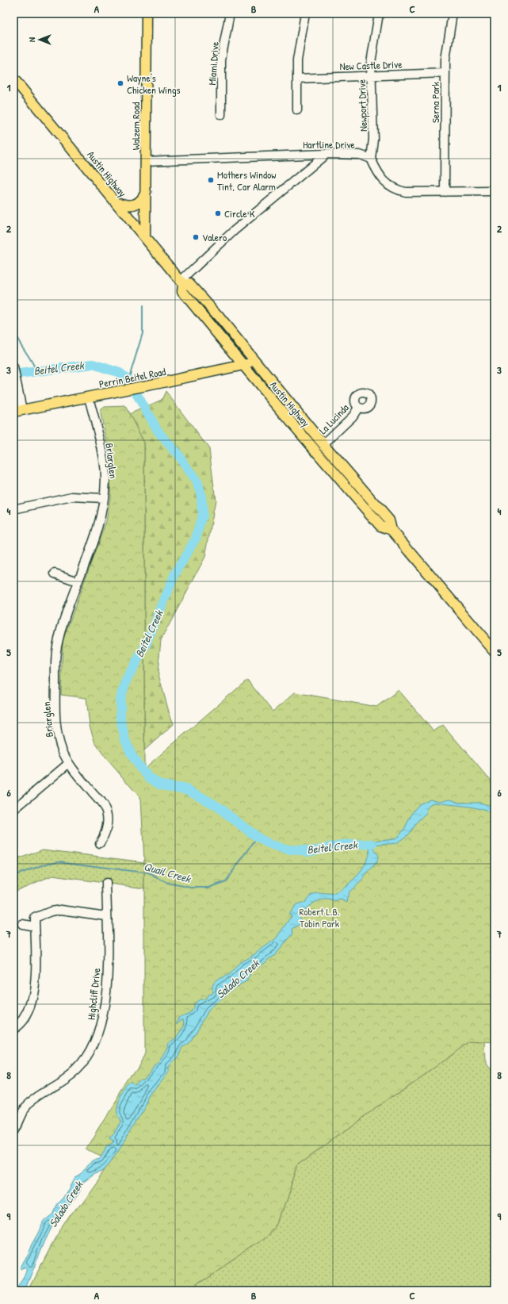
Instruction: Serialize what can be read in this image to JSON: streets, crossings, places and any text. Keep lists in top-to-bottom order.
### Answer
{
  "streets": {
    "main road": ["Walzem Road", "Austin Highway", "Perrin Beitel Road"],
    "street": [
      "Miami Drive",
      "New Castle Drive",
      "Serna Park",
      "Newport Drive",
      "Hartline Drive",
      "La Lucinda",
      "Briarglen",
      "Highcliff Drive"
    ]
  },
  "crossings": [
    ["New Castle Drive", "Serna Park"],
    ["New Castle Drive", "Newport Drive"],
    ["Newport Drive", "Hartline Drive"],
    ["Walzem Road", "Hartline Drive"],
    ["Walzem Road", "Austin Highway"],
    ["Austin Highway", "Perrin Beitel Road"],
    ["Austin Highway", "La Lucinda"],
    ["Perrin Beitel Road", "Briarglen"]
  ],
  "water": ["Beitel Creek", "Quail Creek", "Salado Creek"],
  "parks": ["Robert L.B. Tobin Park"],
  "places": [
    "Wayne's Chicken Wings",
    "Mothers Window Tint, Car Alarm",
    "Circle K",
    "Valero"
  ],
  "north": "left",
  "grid": {
    "columns": ["A", "B", "C"],
    "rows": [
      "1",
      "2",
      "3",
      "4",
      "5",
      "6",
      "7",
      "8",
      "9"
    ]
  }
}
